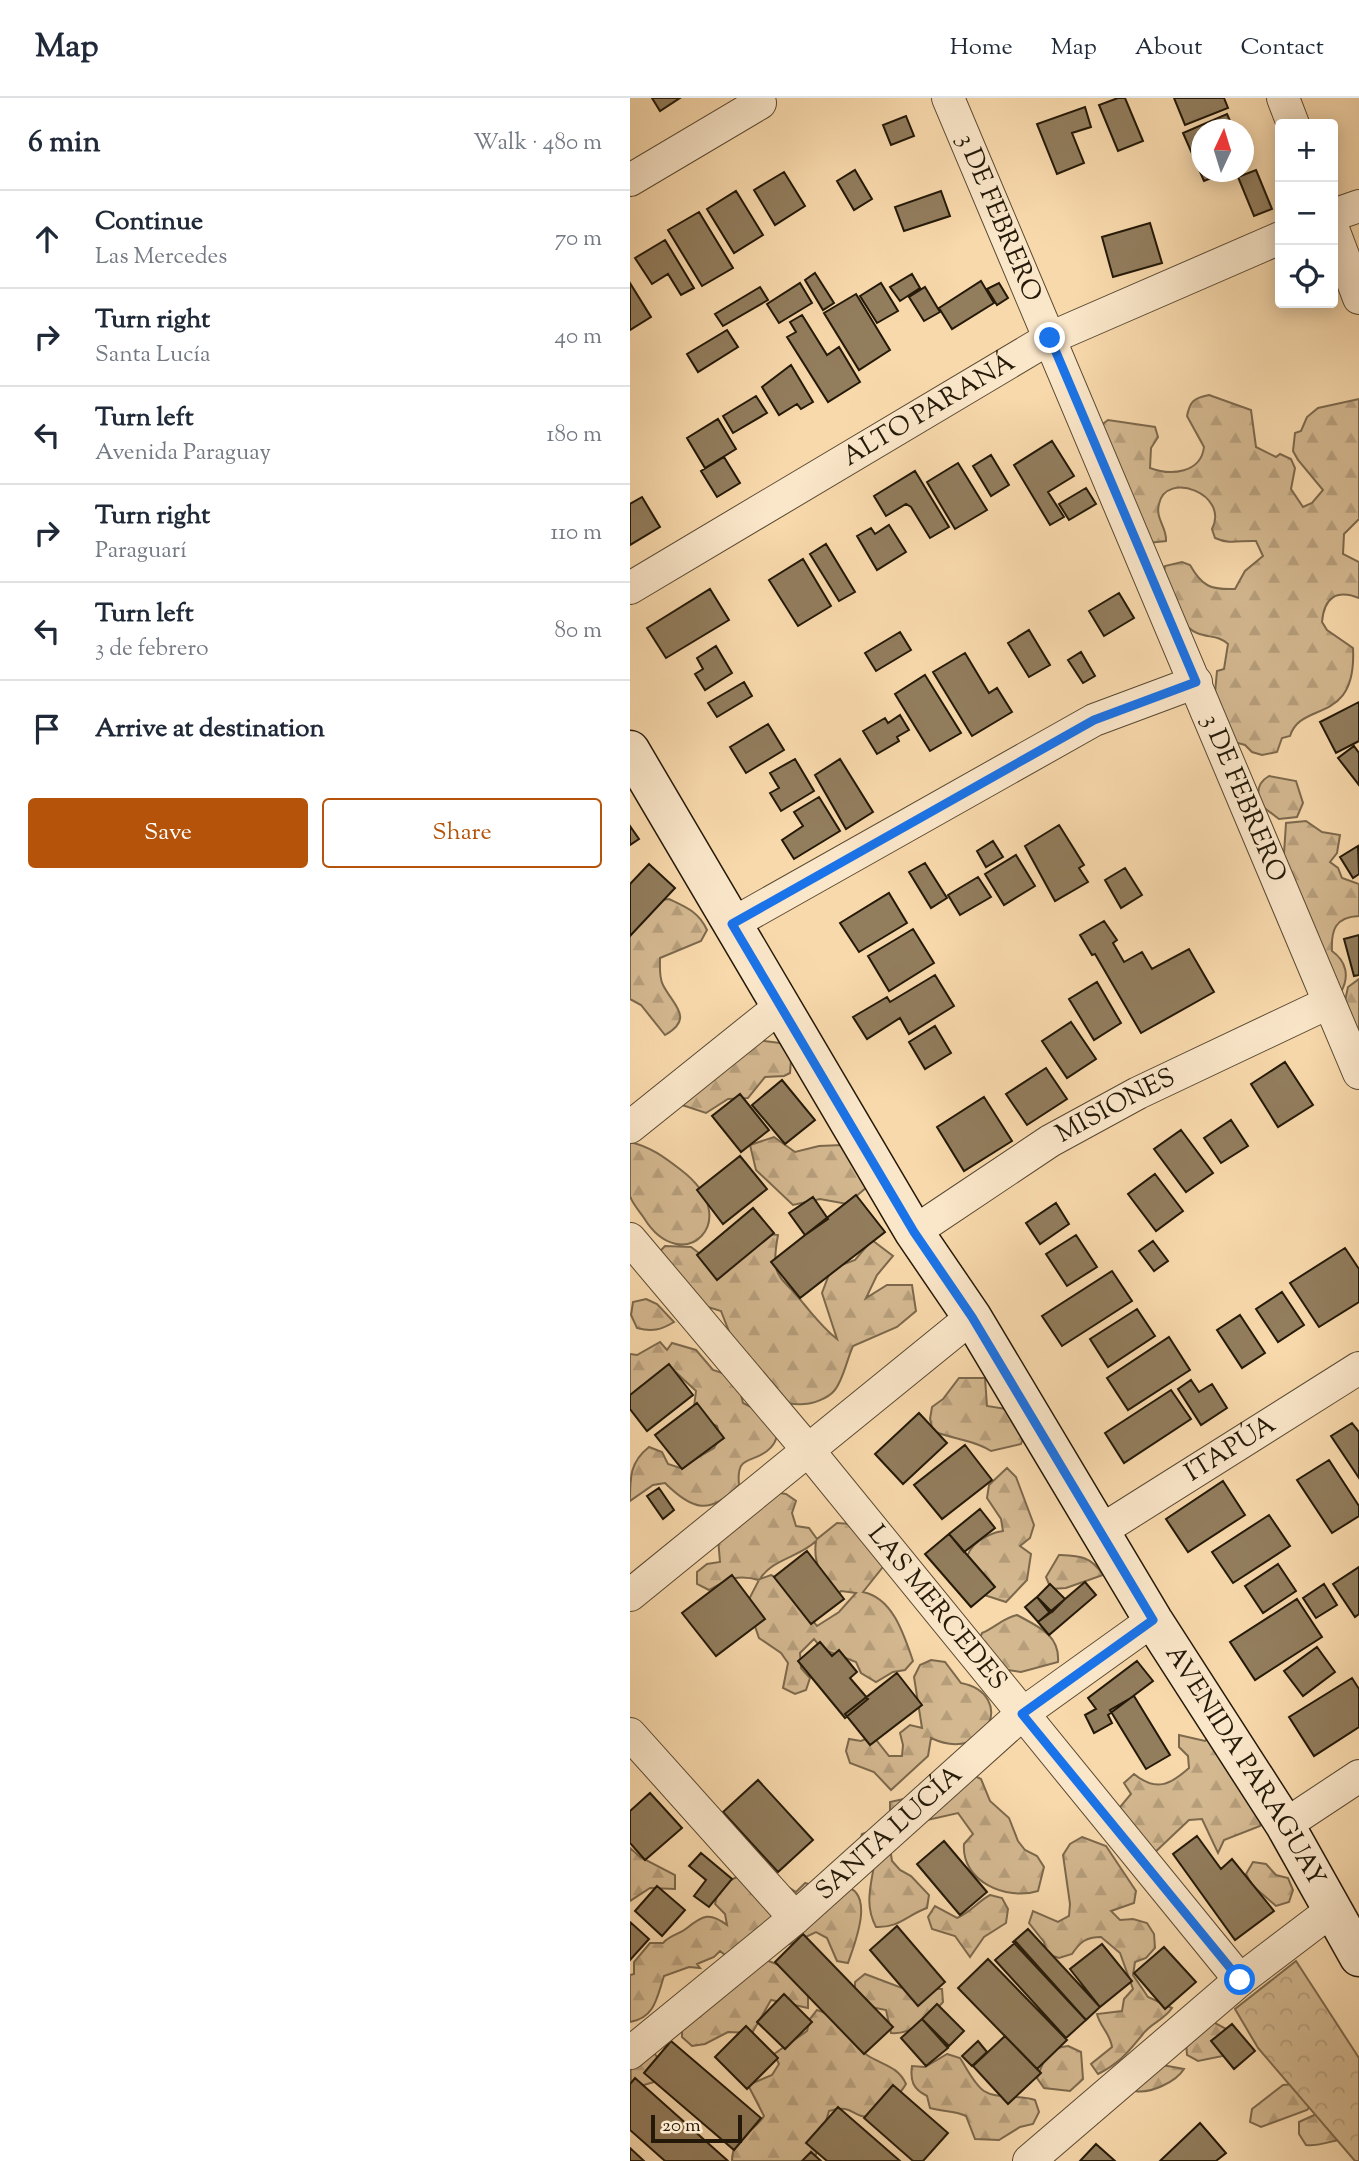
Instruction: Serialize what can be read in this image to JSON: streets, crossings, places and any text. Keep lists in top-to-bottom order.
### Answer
{
  "streets": {
    "street": [
      "3 DE FEBRERO",
      "ALTO PARANÁ",
      "MISIONES",
      "ITAPÚA",
      "LAS MERCEDES",
      "AVENIDA PARAGUAY",
      "SANTA LUCÍA"
    ]
  },
  "crossings": [
    ["3 DE FEBRERO", "ALTO PARANÁ"],
    ["3 DE FEBRERO", "MISIONES"],
    ["MISIONES", "AVENIDA PARAGUAY"],
    ["ITAPÚA", "AVENIDA PARAGUAY"],
    ["LAS MERCEDES", "SANTA LUCÍA"],
    ["AVENIDA PARAGUAY", "SANTA LUCÍA"]
  ],
  "scale_bar": "20 m",
  "north": "top",
  "page": {
    "header": "Map",
    "nav": [
      "Home",
      "Map",
      "About",
      "Contact"
    ],
    "heading": ["6 min", "Walk · 480 m"],
    "map_buttons": ["+", "−"],
    "list": [
      ["Continue", "Las Mercedes", "70 m"],
      ["Turn right", "Santa Lucía", "40 m"],
      ["Turn left", "Avenida Paraguay", "180 m"],
      ["Turn right", "Paraguarí", "110 m"],
      ["Turn left", "3 de febrero", "80 m"],
      "Arrive at destination"
    ],
    "buttons": ["Save", "Share"],
    "scale": "20 m"
  }
}
